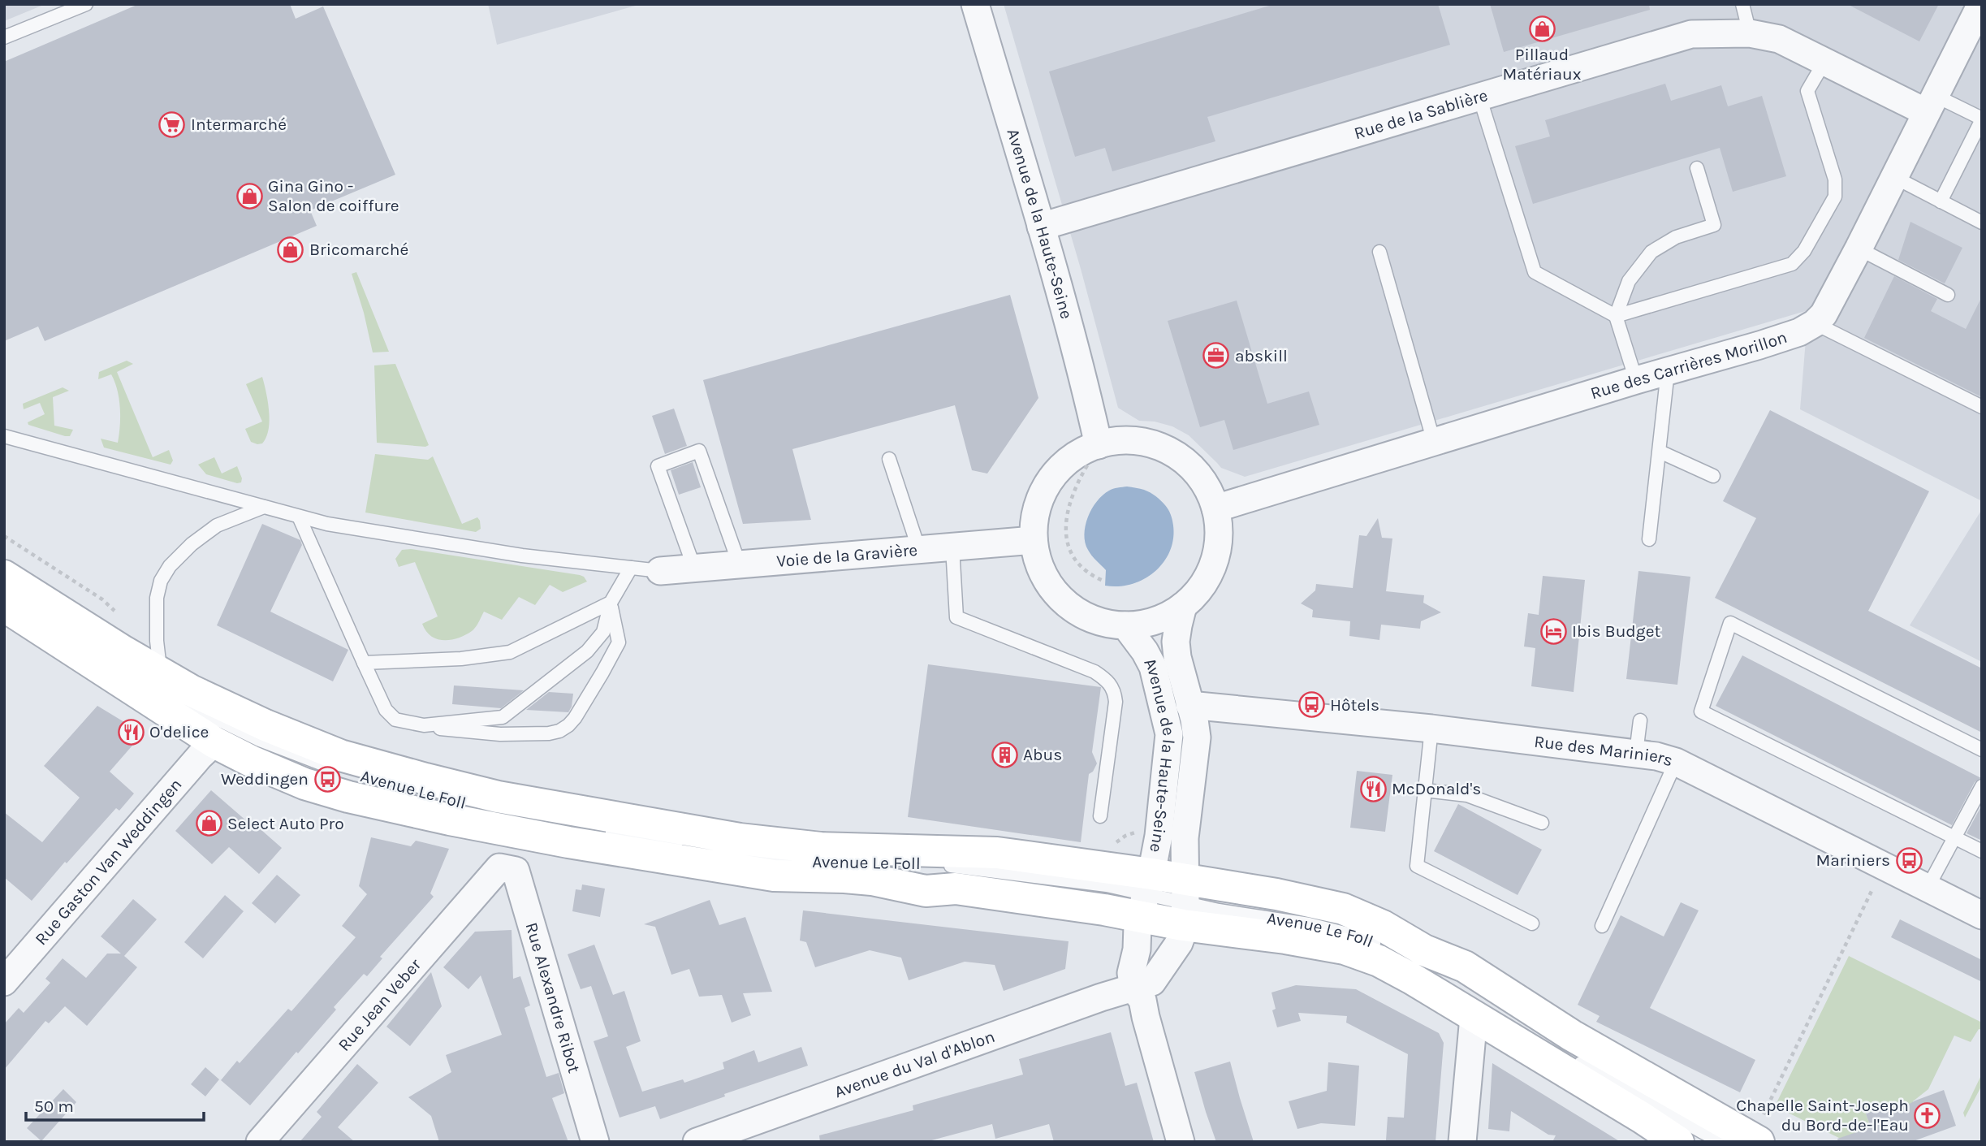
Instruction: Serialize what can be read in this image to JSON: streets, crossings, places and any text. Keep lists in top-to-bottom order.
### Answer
{
  "streets": {
    "main road": ["Avenue Le Foll"],
    "street": [
      "Rue de la Sablière",
      "Avenue de la Haute-Seine",
      "Rue des Carrières Morillon",
      "Voie de la Gravière",
      "Rue des Mariniers",
      "Rue Gaston Van Weddingen",
      "Rue Alexandre Ribot",
      "Rue Jean Veber",
      "Avenue du Val d'Ablon"
    ]
  },
  "crossings": [
    ["Rue de la Sablière", "Avenue de la Haute-Seine"],
    ["Rue de la Sablière", "Rue des Carrières Morillon"],
    ["Avenue de la Haute-Seine", "Rue des Carrières Morillon"],
    ["Avenue de la Haute-Seine", "Voie de la Gravière"],
    ["Avenue de la Haute-Seine", "Rue des Mariniers"],
    ["Avenue de la Haute-Seine", "Avenue Le Foll"],
    ["Avenue de la Haute-Seine", "Avenue du Val d'Ablon"],
    ["Rue des Carrières Morillon", "Voie de la Gravière"],
    ["Avenue Le Foll", "Rue Gaston Van Weddingen"],
    ["Avenue Le Foll", "Avenue du Val d'Ablon"],
    ["Rue Alexandre Ribot", "Rue Jean Veber"]
  ],
  "places": {
    "shop": [
      "Pillaud Matériaux",
      "Gina Gino - Salon de coiffure",
      "Bricomarché",
      "Select Auto Pro"
    ],
    "supermarket": ["Intermarché"],
    "office": ["abskill"],
    "hotel": ["Ibis Budget"],
    "bus stop": ["Hôtels", "Weddingen", "Mariniers"],
    "restaurant": ["O'delice", "McDonald's"],
    "building": ["Abus"],
    "church": ["Chapelle Saint-Joseph du Bord-de-l'Eau"]
  },
  "scale_bar": "50 m"
}
